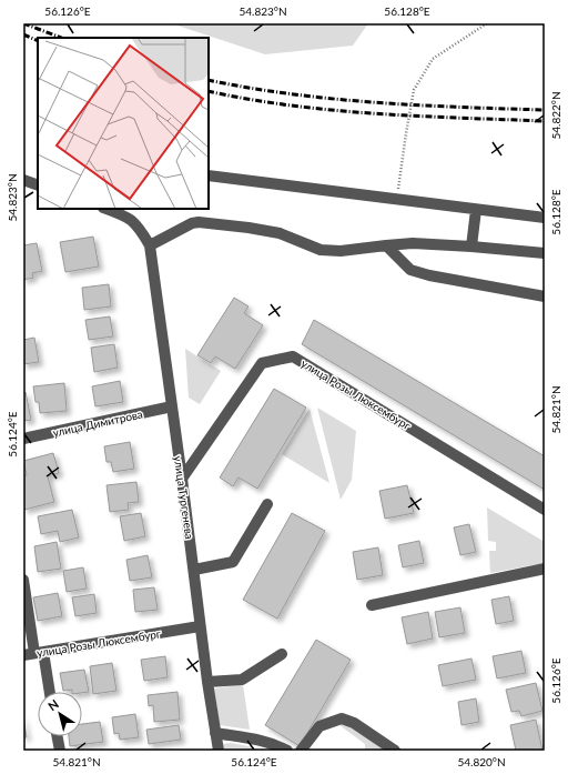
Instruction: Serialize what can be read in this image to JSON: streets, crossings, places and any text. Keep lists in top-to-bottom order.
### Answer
{
  "streets": {
    "street": ["улица Розы Люксембург", "улица Димитрова", "улица Тургенева"]
  },
  "crossings": [
    ["улица Розы Люксембург", "улица Тургенева"],
    ["улица Димитрова", "улица Тургенева"]
  ],
  "north": "top left",
  "coordinates": [
    "56.126°E",
    "54.823°N",
    "56.128°E",
    "54.822°N",
    "54.821°N",
    "56.124°E",
    "54.820°N"
  ]
}
